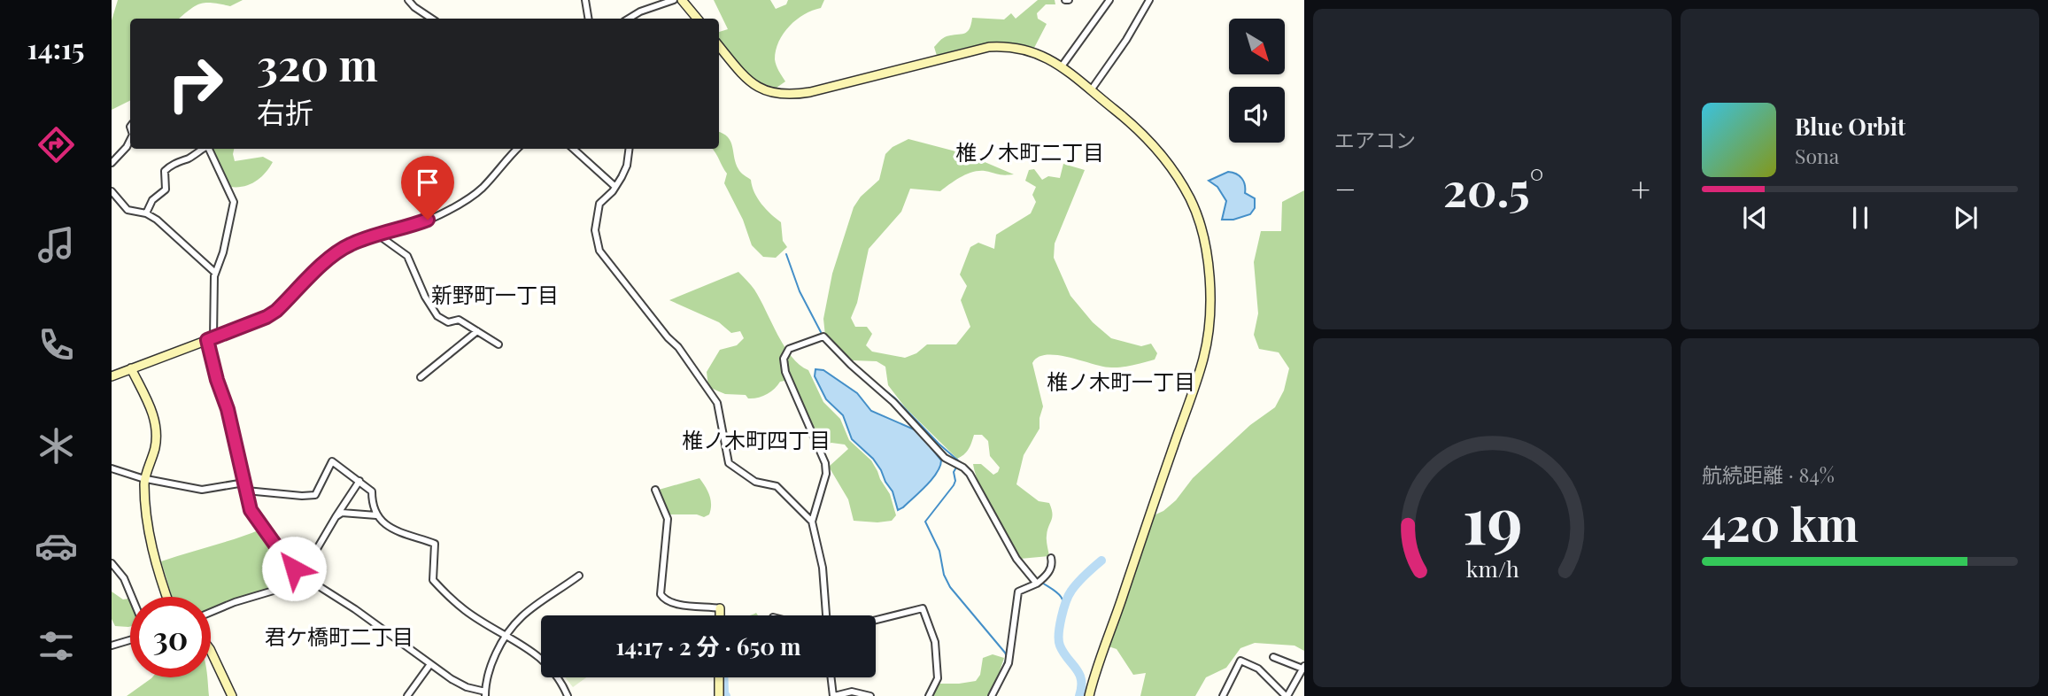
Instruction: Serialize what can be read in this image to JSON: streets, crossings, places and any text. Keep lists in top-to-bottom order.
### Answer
{
  "districts": [
    "椎ノ木町二丁目",
    "新野町一丁目",
    "椎ノ木町一丁目",
    "椎ノ木町四丁目",
    "君ケ橋町二丁目"
  ],
  "north": "bottom right",
  "page": {
    "tabs": "14:15",
    "tile": [
      "エアコン",
      ["航続距離 · 84%", "420 km"]
    ],
    "turn": ["320 m", "右折"],
    "song": ["Blue Orbit", "Sona"],
    "heat": ["−", "20.5°", "+"],
    "limit": "30",
    "trip": "14:17 · 2 分 · 650 m",
    "gauge": ["19", "km/h"]
  }
}
